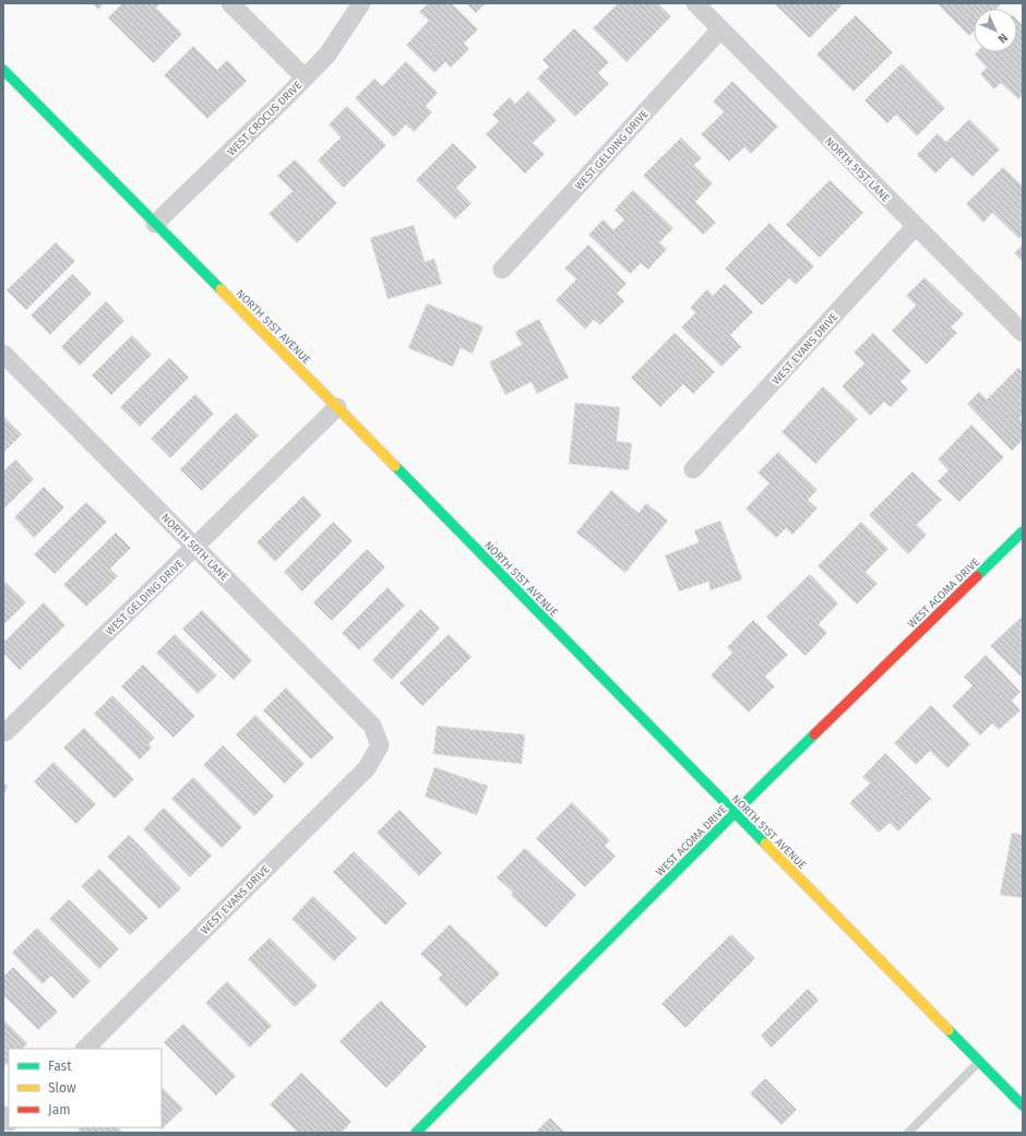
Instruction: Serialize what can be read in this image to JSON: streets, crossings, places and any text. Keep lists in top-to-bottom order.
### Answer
{
  "streets": {
    "main road": ["NORTH 51ST AVENUE", "WEST ACOMA DRIVE"],
    "street": [
      "WEST CROCUS DRIVE",
      "WEST GELDING DRIVE",
      "NORTH 51ST LANE",
      "WEST EVANS DRIVE",
      "NORTH 50TH LANE"
    ]
  },
  "crossings": [
    ["WEST CROCUS DRIVE", "NORTH 51ST AVENUE"],
    ["WEST GELDING DRIVE", "NORTH 51ST LANE"],
    ["WEST GELDING DRIVE", "NORTH 51ST AVENUE"],
    ["WEST GELDING DRIVE", "NORTH 50TH LANE"],
    ["NORTH 51ST LANE", "WEST EVANS DRIVE"],
    ["NORTH 51ST AVENUE", "WEST ACOMA DRIVE"],
    ["WEST EVANS DRIVE", "NORTH 50TH LANE"]
  ],
  "legend": ["Fast", "Slow", "Jam"],
  "north": "bottom right"
}
